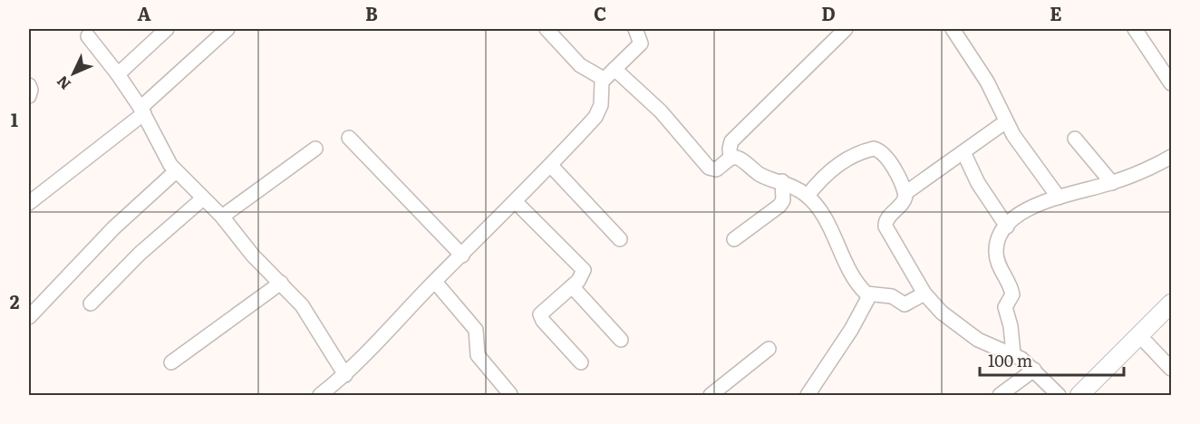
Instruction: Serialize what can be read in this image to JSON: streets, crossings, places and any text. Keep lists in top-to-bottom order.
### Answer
{
  "scale_bar": "100 m",
  "north": "bottom left",
  "grid": {
    "columns": [
      "A",
      "B",
      "C",
      "D",
      "E"
    ],
    "rows": ["1", "2"]
  }
}
